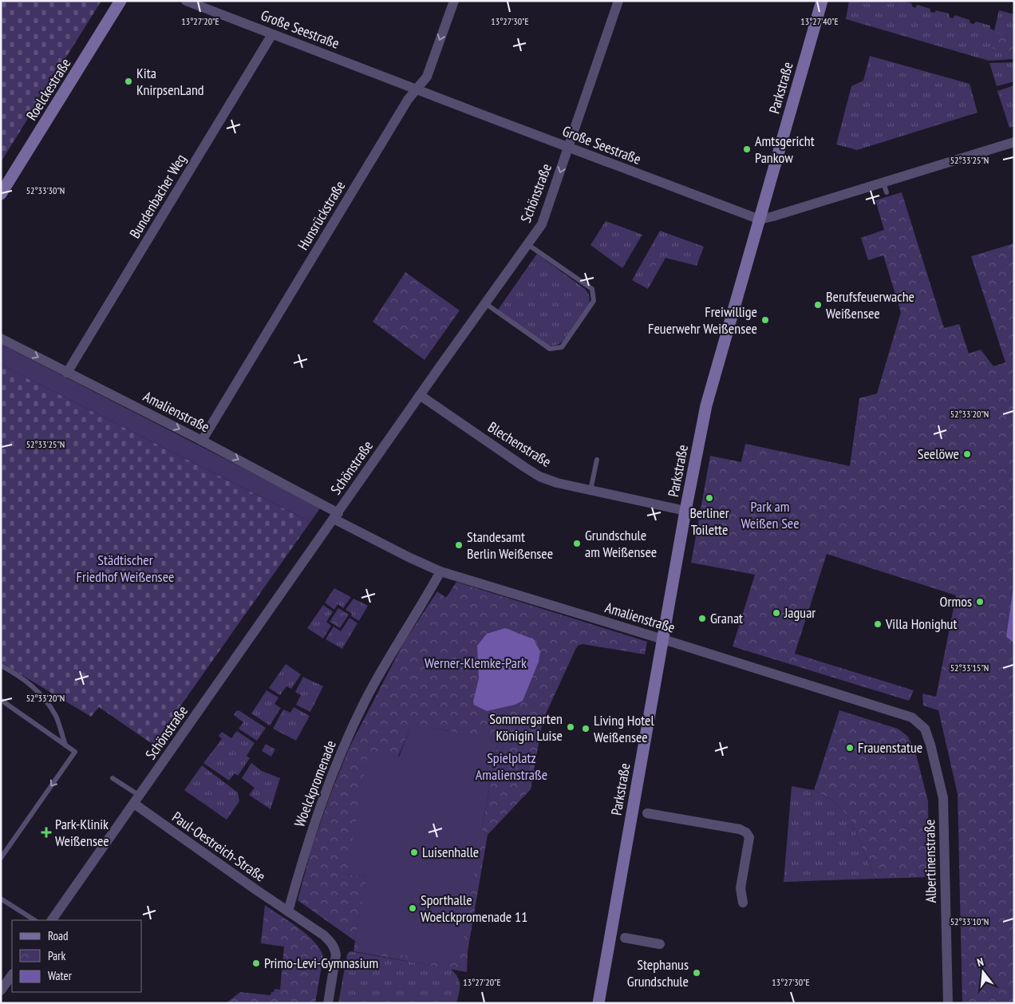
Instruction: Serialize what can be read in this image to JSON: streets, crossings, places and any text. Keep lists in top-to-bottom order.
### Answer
{
  "streets": {
    "street": [
      "Große Seestraße",
      "Parkstraße",
      "Roelckestraße",
      "Schönstraße",
      "Bundenbacher Weg",
      "Hunsrückstraße",
      "Amalienstraße",
      "Blechenstraße",
      "Woelckpromenade",
      "Paul-Oestreich-Straße",
      "Albertinenstraße"
    ]
  },
  "crossings": [
    ["Große Seestraße", "Parkstraße"],
    ["Große Seestraße", "Schönstraße"],
    ["Große Seestraße", "Bundenbacher Weg"],
    ["Große Seestraße", "Hunsrückstraße"],
    ["Parkstraße", "Amalienstraße"],
    ["Parkstraße", "Blechenstraße"],
    ["Schönstraße", "Amalienstraße"],
    ["Schönstraße", "Blechenstraße"],
    ["Schönstraße", "Paul-Oestreich-Straße"],
    ["Bundenbacher Weg", "Amalienstraße"],
    ["Hunsrückstraße", "Amalienstraße"],
    ["Amalienstraße", "Woelckpromenade"],
    ["Amalienstraße", "Albertinenstraße"],
    ["Woelckpromenade", "Paul-Oestreich-Straße"]
  ],
  "one_way": ["Amalienstraße"],
  "parks": [
    "Park am Weißen See",
    "Städtischer Friedhof Weißensee",
    "Werner-Klemke-Park",
    "Spielplatz Amalienstraße"
  ],
  "places": {
    "other": [
      "Kita KnirpsenLand",
      "Amtsgericht Pankow",
      "Berufsfeuerwache Weißensee",
      "Freiwillige Feuerwehr Weißensee",
      "Seelöwe",
      "Berliner Toilette",
      "Grundschule am Weißensee",
      "Standesamt Berlin Weißensee",
      "Ormos",
      "Jaguar",
      "Granat",
      "Villa Honighut",
      "Sommergarten Königin Luise",
      "Living Hotel Weißensee",
      "Frauenstatue",
      "Luisenhalle",
      "Sporthalle Woelckpromenade 11",
      "Primo-Levi-Gymnasium",
      "Stephanus Grundschule"
    ],
    "health": ["Park-Klinik Weißensee"]
  },
  "legend": ["Road", "Park", "Water"],
  "north": "top",
  "coordinates": [
    "13°27'20\"E",
    "13°27'30\"E",
    "13°27'40\"E",
    "52°33'25\"N",
    "52°33'30\"N",
    "52°33'20\"N",
    "52°33'15\"N",
    "52°33'10\"N"
  ]
}
